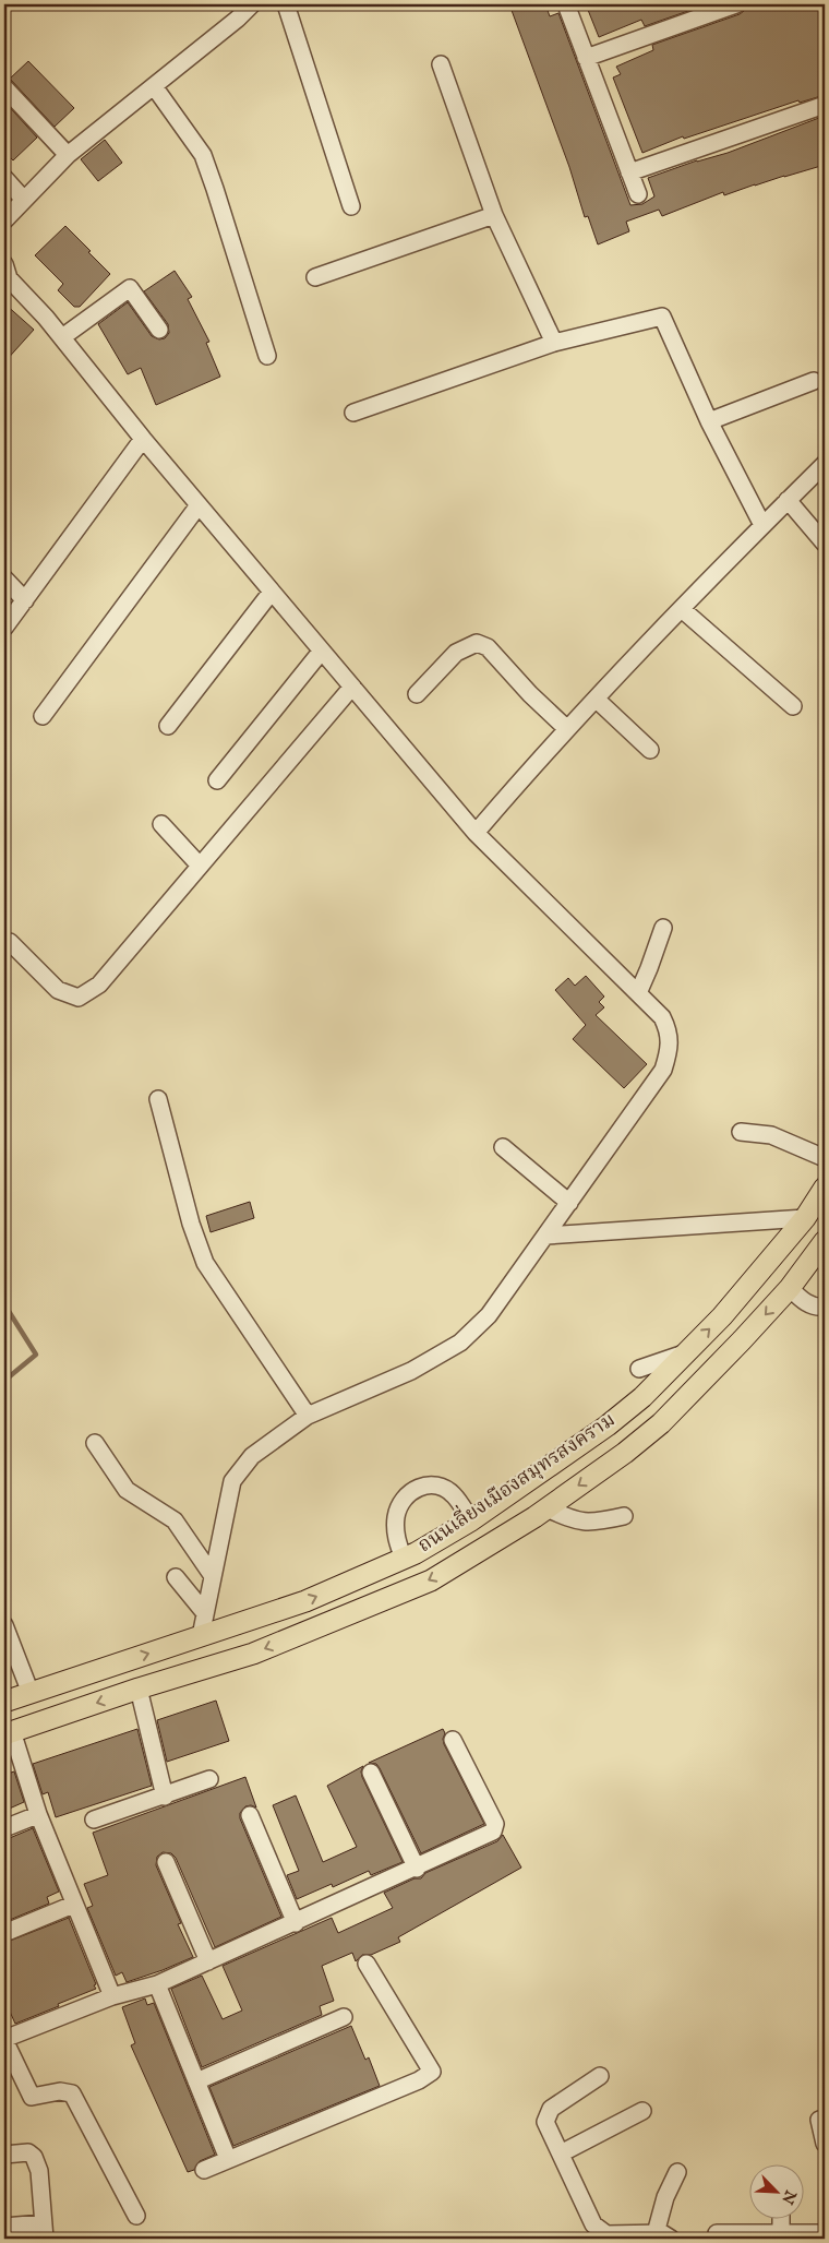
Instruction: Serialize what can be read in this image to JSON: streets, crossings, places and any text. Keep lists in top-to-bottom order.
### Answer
{
  "streets": {
    "main road": ["ถนนเลี่ยงเมืองสมุทรสงคราม"]
  },
  "north": "bottom right"
}
